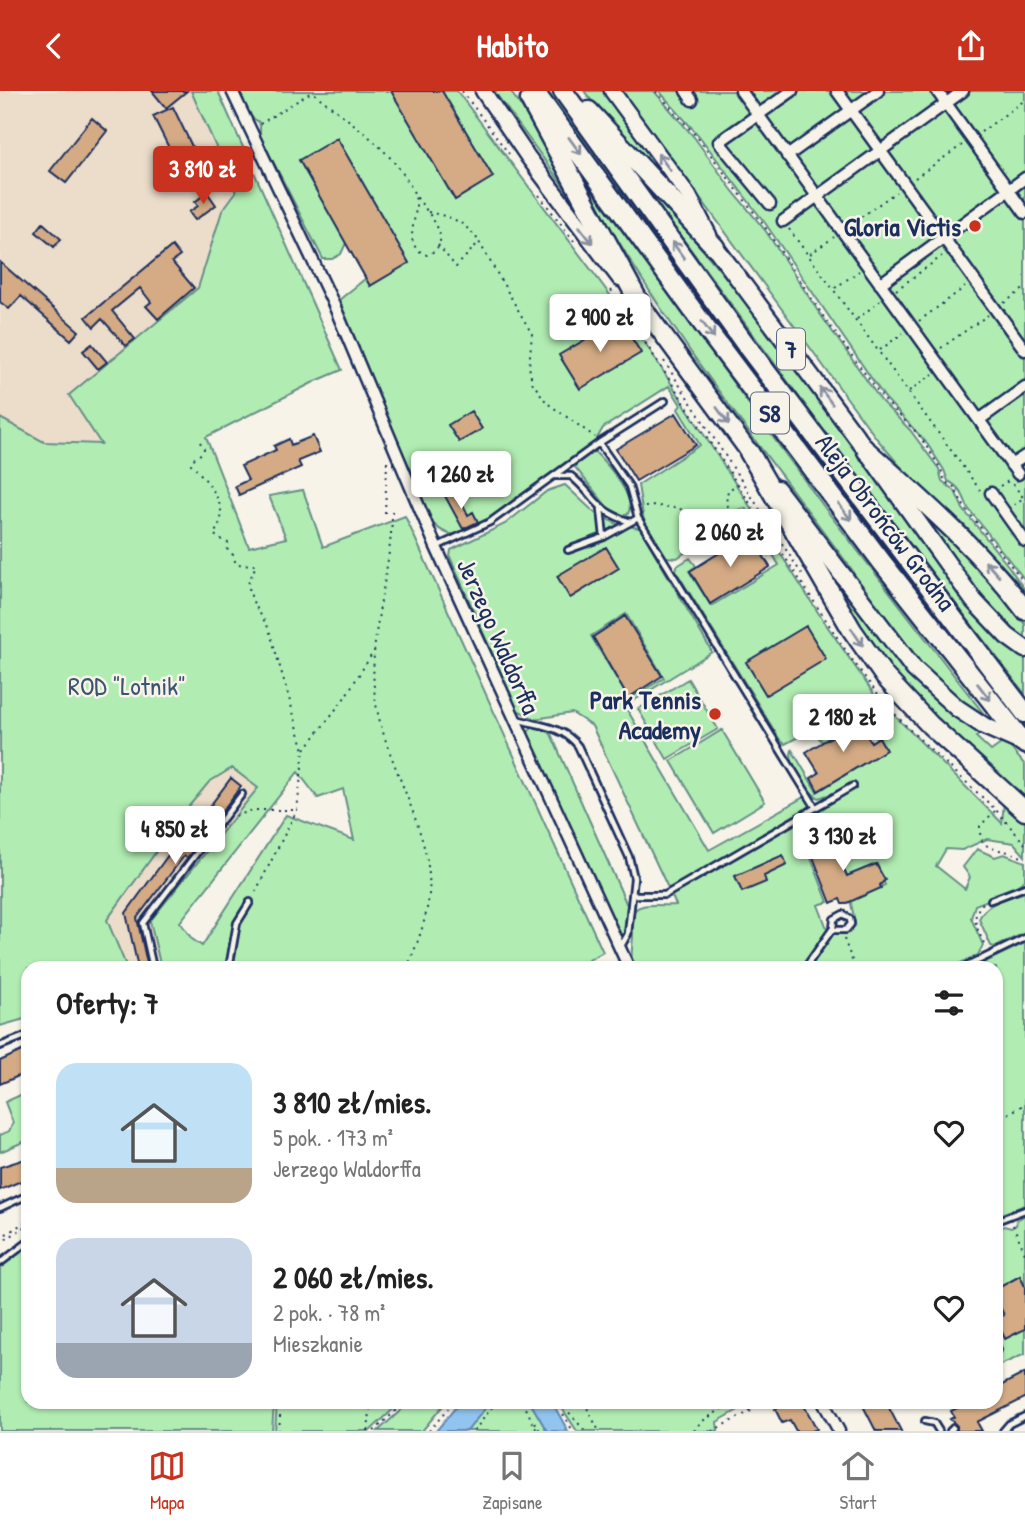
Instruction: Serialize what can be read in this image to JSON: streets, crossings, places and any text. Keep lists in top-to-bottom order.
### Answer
{
  "streets": {
    "highway": ["7", "S8", "Aleja Obrońców Grodna"],
    "street": ["Jerzego Waldorffa"]
  },
  "crossings": [
    ["7", "Aleja Obrońców Grodna"]
  ],
  "parks": ["ROD \"Lotnik\""],
  "places": ["Gloria Victis", "Park Tennis Academy"],
  "page": {
    "header": "Habito",
    "price": [
      "3 810 zł",
      "2 900 zł",
      "1 260 zł",
      "2 060 zł",
      "2 180 zł",
      "4 850 zł",
      "3 130 zł"
    ],
    "heading": "Oferty: 7",
    "list": [
      {
        "name": "3 810 zł/mies.",
        "note": "5 pok. · 173 m² · Jerzego Waldorffa"
      },
      {
        "name": "2 060 zł/mies.",
        "note": "2 pok. · 78 m² · Mieszkanie"
      }
    ],
    "tabs": ["Mapa", "Zapisane", "Start"]
  }
}
